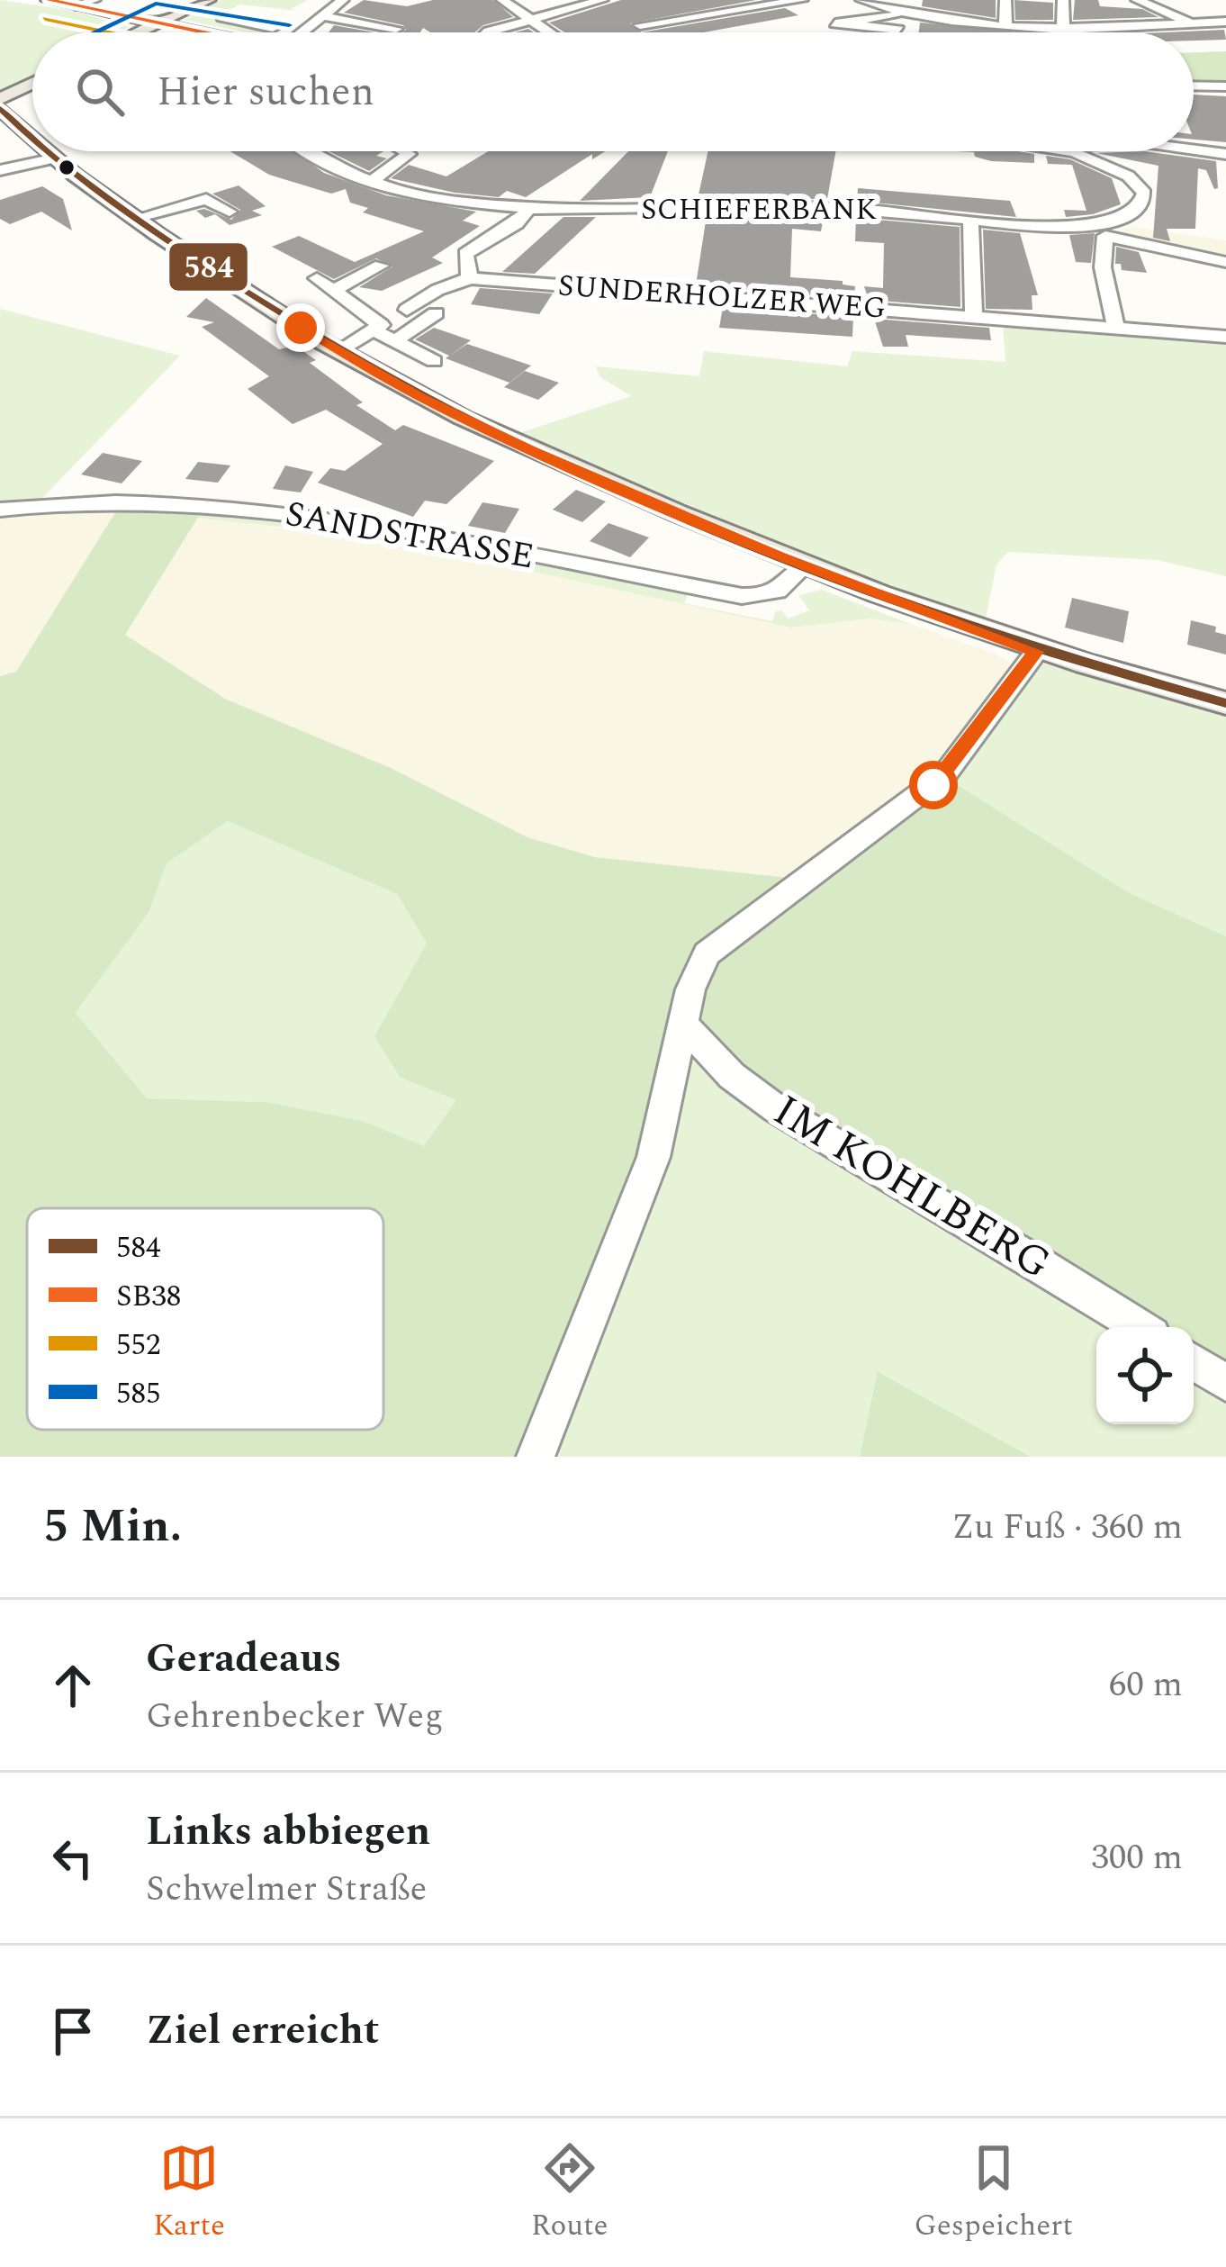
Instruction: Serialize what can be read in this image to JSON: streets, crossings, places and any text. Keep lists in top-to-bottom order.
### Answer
{
  "streets": {
    "street": [
      "SCHIEFERBANK",
      "SUNDERHOLZER WEG",
      "SANDSTRASSE",
      "IM KOHLBERG"
    ]
  },
  "lines": [
    "transit line SB38",
    "transit line 585",
    "transit line 552",
    "transit line 584"
  ],
  "legend": [
    "584",
    "SB38",
    "552",
    "585"
  ],
  "page": {
    "search": "Hier suchen",
    "heading": ["5 Min.", "Zu Fuß · 360 m"],
    "list": [
      ["Geradeaus", "Gehrenbecker Weg", "60 m"],
      ["Links abbiegen", "Schwelmer Straße", "300 m"],
      "Ziel erreicht"
    ],
    "nav": ["Karte", "Route", "Gespeichert"]
  }
}
